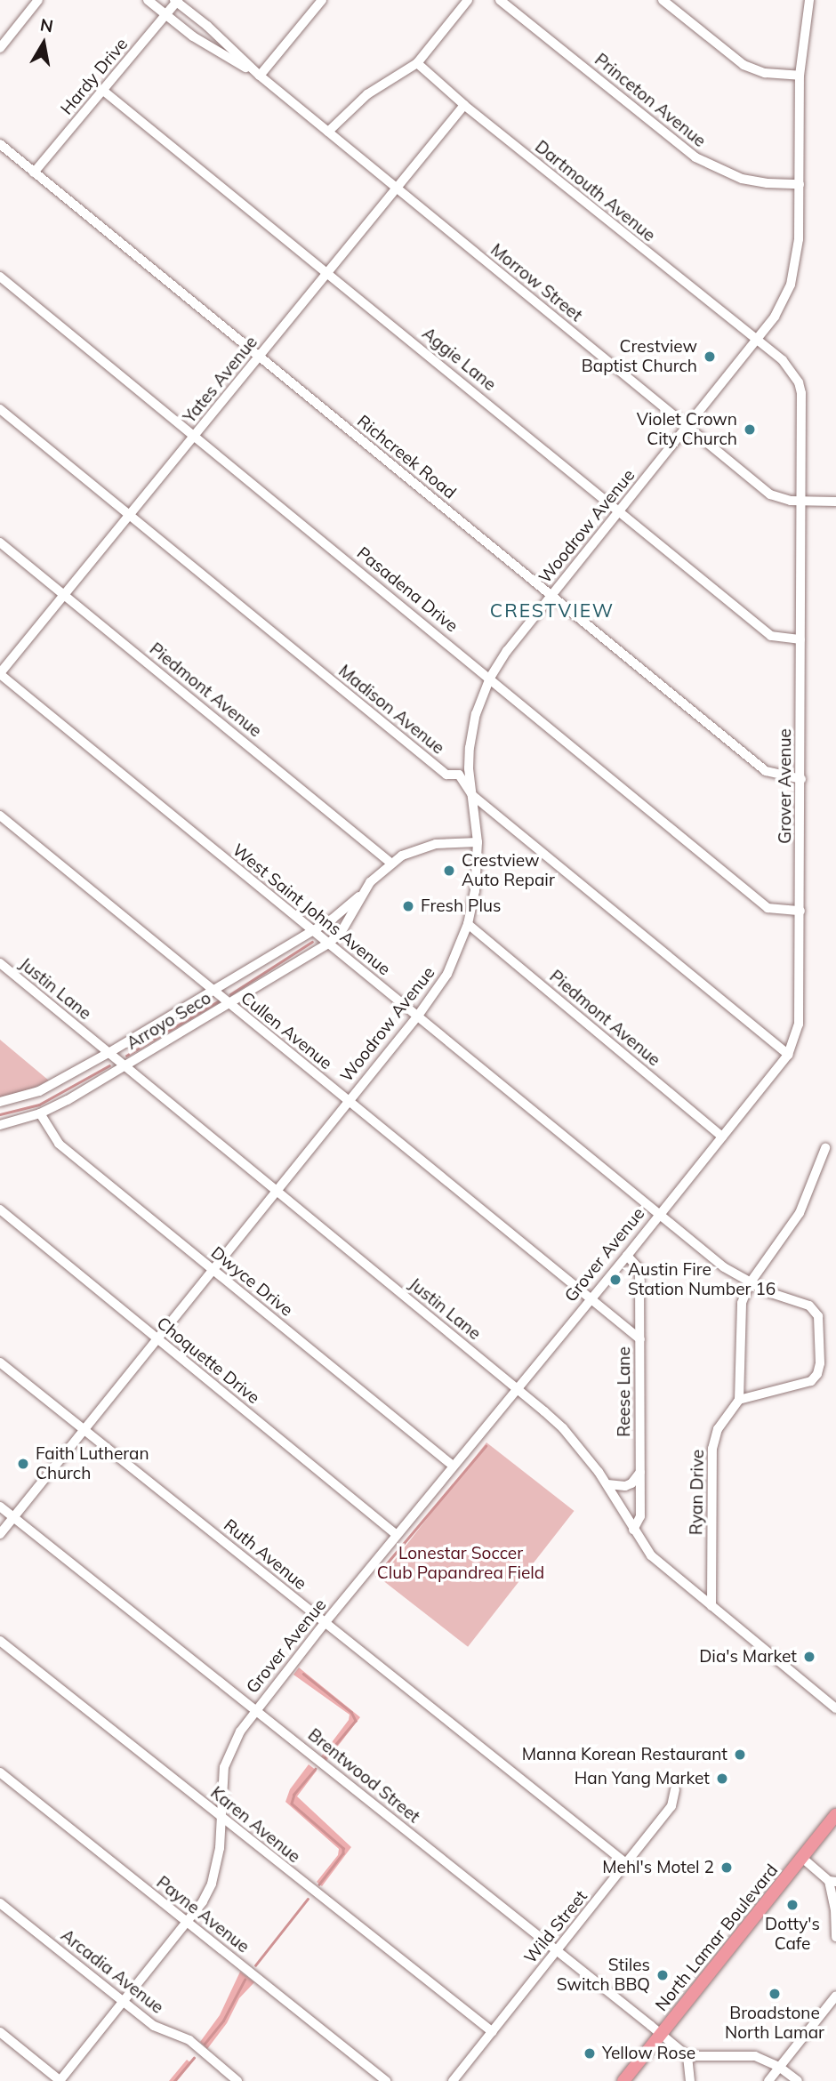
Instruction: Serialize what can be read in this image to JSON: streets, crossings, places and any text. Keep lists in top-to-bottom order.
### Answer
{
  "streets": {
    "main road": ["North Lamar Boulevard"],
    "street": [
      "Hardy Drive",
      "Princeton Avenue",
      "Dartmouth Avenue",
      "Morrow Street",
      "Aggie Lane",
      "Yates Avenue",
      "Richcreek Road",
      "Woodrow Avenue",
      "Pasadena Drive",
      "Piedmont Avenue",
      "Madison Avenue",
      "Grover Avenue",
      "West Saint Johns Avenue",
      "Justin Lane",
      "Arroyo Seco",
      "Cullen Avenue",
      "Dwyce Drive",
      "Choquette Drive",
      "Reese Lane",
      "Ryan Drive",
      "Ruth Avenue",
      "Brentwood Street",
      "Karen Avenue",
      "Payne Avenue",
      "Wild Street",
      "Arcadia Avenue"
    ]
  },
  "crossings": [
    ["Hardy Drive", "Morrow Street"],
    ["Hardy Drive", "Aggie Lane"],
    ["Hardy Drive", "Richcreek Road"],
    ["Princeton Avenue", "Woodrow Avenue"],
    ["Dartmouth Avenue", "Yates Avenue"],
    ["Dartmouth Avenue", "Woodrow Avenue"],
    ["Dartmouth Avenue", "Grover Avenue"],
    ["Morrow Street", "Yates Avenue"],
    ["Morrow Street", "Woodrow Avenue"],
    ["Morrow Street", "Grover Avenue"],
    ["Aggie Lane", "Yates Avenue"],
    ["Aggie Lane", "Woodrow Avenue"],
    ["Aggie Lane", "Grover Avenue"],
    ["Yates Avenue", "Richcreek Road"],
    ["Yates Avenue", "Pasadena Drive"],
    ["Yates Avenue", "Piedmont Avenue"],
    ["Yates Avenue", "Madison Avenue"],
    ["Yates Avenue", "West Saint Johns Avenue"],
    ["Richcreek Road", "Woodrow Avenue"],
    ["Richcreek Road", "Grover Avenue"],
    ["Woodrow Avenue", "Pasadena Drive"],
    ["Woodrow Avenue", "Piedmont Avenue"],
    ["Woodrow Avenue", "Madison Avenue"],
    ["Woodrow Avenue", "Grover Avenue"],
    ["Woodrow Avenue", "West Saint Johns Avenue"],
    ["Woodrow Avenue", "Justin Lane"],
    ["Woodrow Avenue", "Arroyo Seco"],
    ["Woodrow Avenue", "Cullen Avenue"],
    ["Woodrow Avenue", "Dwyce Drive"],
    ["Woodrow Avenue", "Choquette Drive"],
    ["Woodrow Avenue", "Ruth Avenue"],
    ["Woodrow Avenue", "Brentwood Street"],
    ["Pasadena Drive", "Grover Avenue"],
    ["Piedmont Avenue", "Grover Avenue"],
    ["Piedmont Avenue", "Arroyo Seco"],
    ["Madison Avenue", "Grover Avenue"],
    ["Grover Avenue", "West Saint Johns Avenue"],
    ["Grover Avenue", "Justin Lane"],
    ["Grover Avenue", "Cullen Avenue"],
    ["Grover Avenue", "Dwyce Drive"],
    ["Grover Avenue", "Choquette Drive"],
    ["Grover Avenue", "Reese Lane"],
    ["Grover Avenue", "Ruth Avenue"],
    ["Grover Avenue", "Brentwood Street"],
    ["Grover Avenue", "Karen Avenue"],
    ["Grover Avenue", "Payne Avenue"],
    ["Grover Avenue", "Arcadia Avenue"],
    ["West Saint Johns Avenue", "Arroyo Seco"],
    ["West Saint Johns Avenue", "Ryan Drive"],
    ["Justin Lane", "Arroyo Seco"],
    ["Justin Lane", "Reese Lane"],
    ["Justin Lane", "Ryan Drive"],
    ["Arroyo Seco", "Cullen Avenue"],
    ["Arroyo Seco", "Dwyce Drive"],
    ["Cullen Avenue", "Reese Lane"],
    ["Ruth Avenue", "Wild Street"],
    ["Brentwood Street", "Wild Street"],
    ["Brentwood Street", "North Lamar Boulevard"],
    ["Karen Avenue", "Wild Street"]
  ],
  "districts": ["CRESTVIEW"],
  "parks": ["Lonestar Soccer Club Papandrea Field"],
  "places": [
    "Crestview Baptist Church",
    "Violet Crown City Church",
    "Crestview Auto Repair",
    "Fresh Plus",
    "Austin Fire Station Number 16",
    "Faith Lutheran Church",
    "Dia's Market",
    "Manna Korean Restaurant",
    "Han Yang Market",
    "Mehl's Motel 2",
    "Dotty's Cafe",
    "Stiles Switch BBQ",
    "Broadstone North Lamar",
    "Yellow Rose"
  ],
  "north": "top"
}
